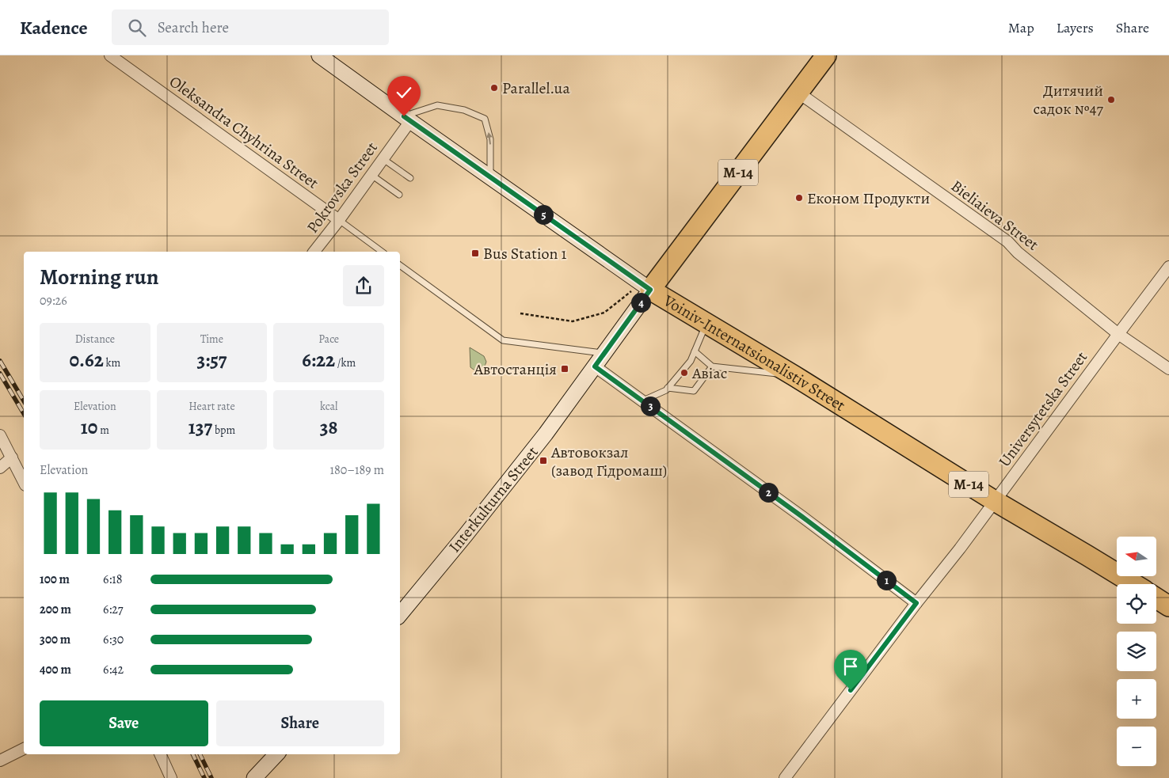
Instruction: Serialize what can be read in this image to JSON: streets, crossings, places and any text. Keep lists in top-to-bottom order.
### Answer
{
  "streets": {
    "highway": ["М-14", "Voiniv-Internatsionalistiv Street", "Interkulturna Street"],
    "street": [
      "Oleksandra Chyhrina Street",
      "Pokrovska Street",
      "Bieliaieva Street",
      "Universytetska Street"
    ]
  },
  "crossings": [
    ["Oleksandra Chyhrina Street", "Pokrovska Street"],
    ["Pokrovska Street", "Voiniv-Internatsionalistiv Street"],
    ["Bieliaieva Street", "Universytetska Street"],
    ["Bieliaieva Street", "Interkulturna Street"],
    ["Voiniv-Internatsionalistiv Street", "Universytetska Street"],
    ["Voiniv-Internatsionalistiv Street", "Interkulturna Street"]
  ],
  "places": {
    "other": [
      "Parallel.ua",
      "Дитячий садок №47",
      "Економ Продукти",
      "Авіас"
    ],
    "transit": ["Bus Station 1", "Автостанція", "Автовокзал (завод Гідромаш)"]
  },
  "north": "left",
  "page": {
    "header": "Kadence",
    "search": "Search here",
    "nav": ["Map", "Layers", "Share"],
    "pins": [
      "5",
      "4",
      "3",
      "2",
      "1"
    ],
    "heading": ["Morning run", "09:26"],
    "stats": [
      ["Distance", "0.62 km"],
      ["Time", "3:57"],
      ["Pace", "6:22 /km"],
      ["Elevation", "10 m"],
      ["Heart rate", "137 bpm"],
      ["kcal", "38"]
    ],
    "chart": ["Elevation", "180–189 m"],
    "map_buttons": ["+", "−"],
    "list": [
      {
        "name": "100 m",
        "note": "6:18"
      },
      {
        "name": "200 m",
        "note": "6:27"
      },
      {
        "name": "300 m",
        "note": "6:30"
      },
      {
        "name": "400 m",
        "note": "6:42"
      }
    ],
    "buttons": ["Save", "Share"]
  }
}
